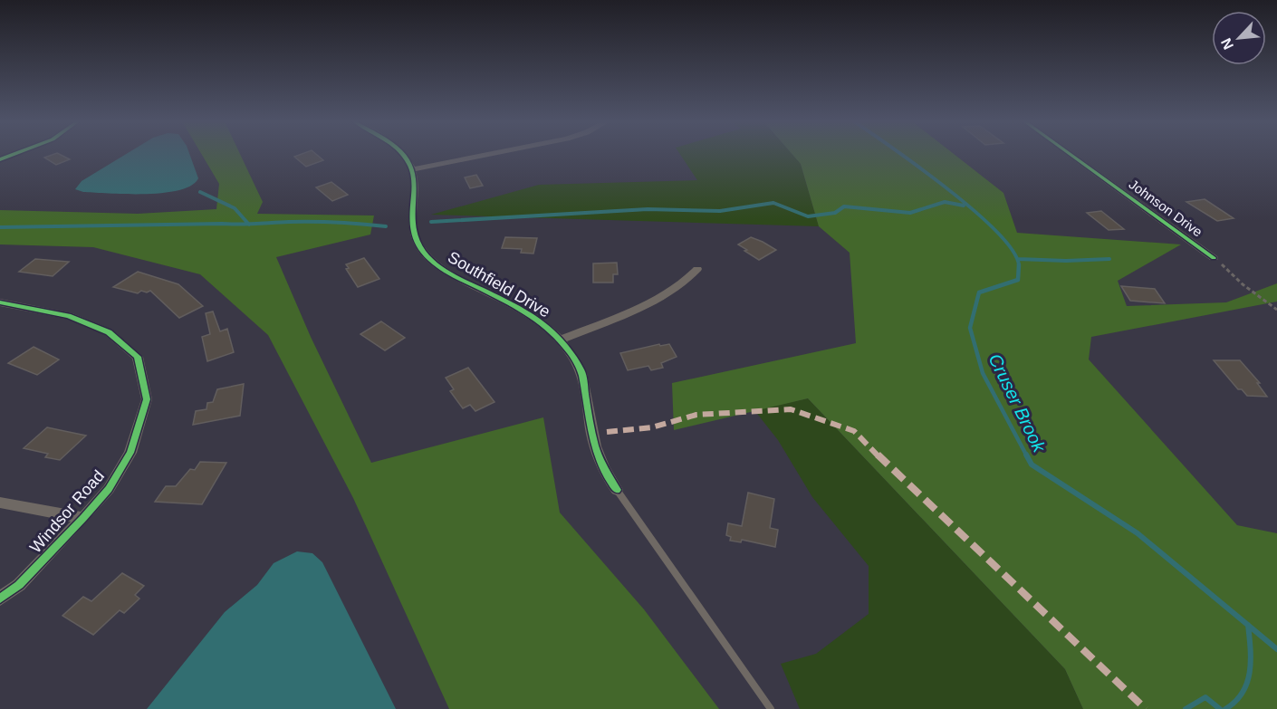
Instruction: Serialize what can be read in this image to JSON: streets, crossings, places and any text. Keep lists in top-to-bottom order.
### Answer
{
  "streets": {
    "street": ["Johnson Drive", "Southfield Drive", "Windsor Road"]
  },
  "water": ["Cruser Brook"],
  "north": "bottom left"
}
